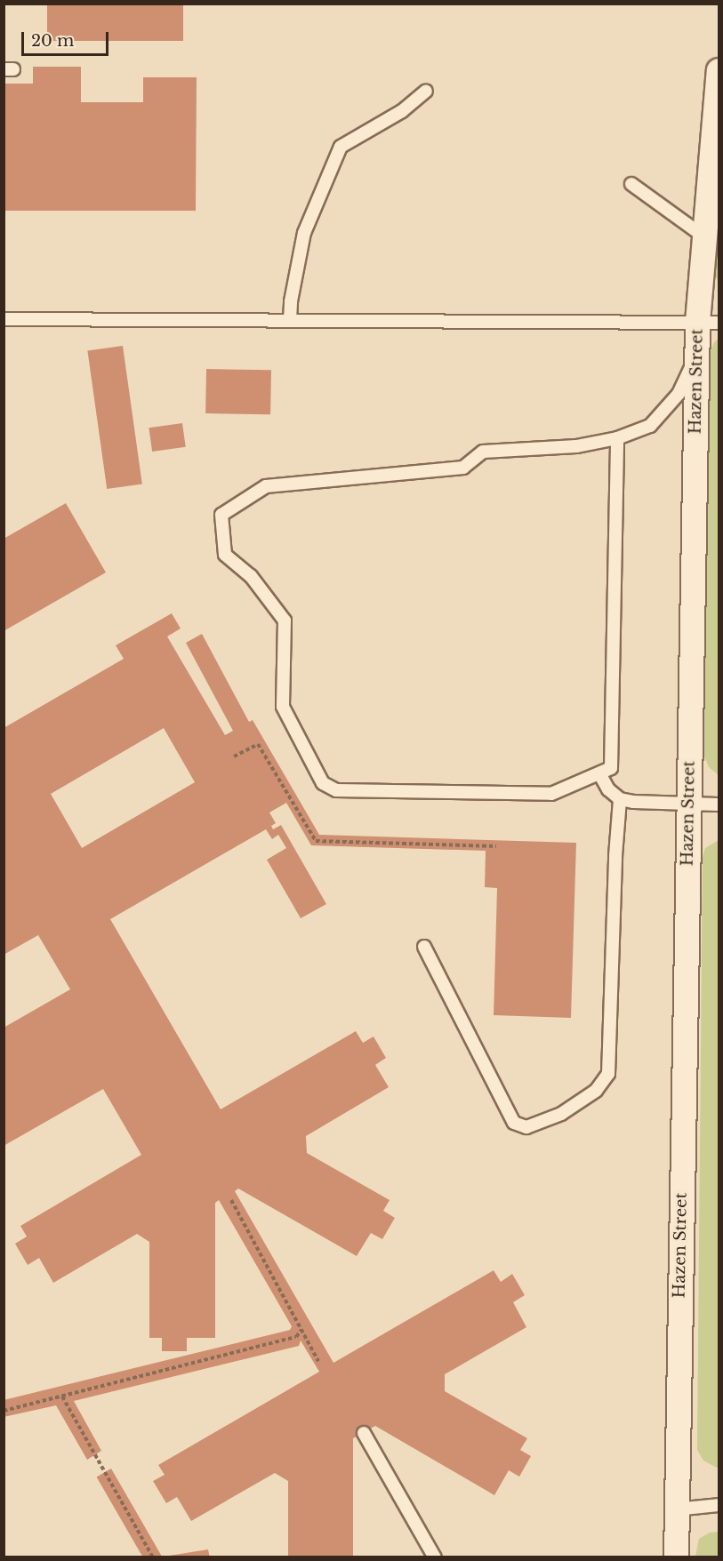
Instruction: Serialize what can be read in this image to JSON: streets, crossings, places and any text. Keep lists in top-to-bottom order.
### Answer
{
  "streets": {
    "street": ["Hazen Street"]
  },
  "scale_bar": "20 m"
}
